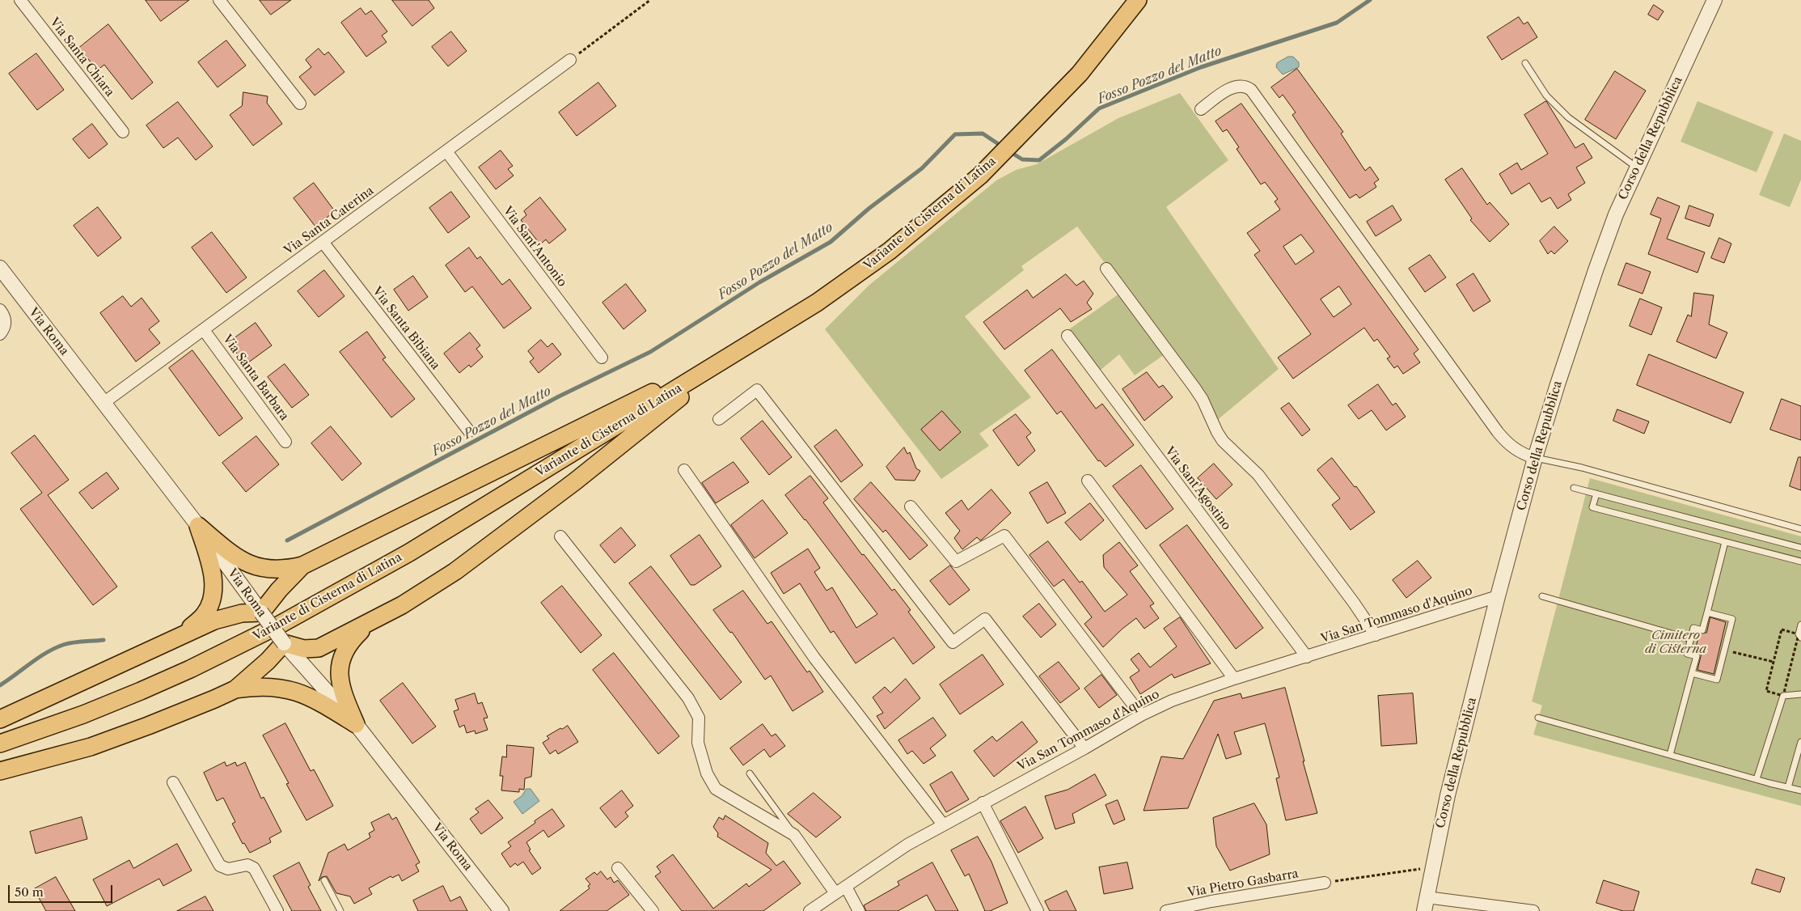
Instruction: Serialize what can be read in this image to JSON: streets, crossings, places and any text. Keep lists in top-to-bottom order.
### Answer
{
  "streets": {
    "main road": ["Variante di Cisterna di Latina"],
    "street": [
      "Via Santa Chiara",
      "Corso della Repubblica",
      "Via Santa Caterina",
      "Via Sant'Antonio",
      "Via Santa Bibiana",
      "Via Roma",
      "Via Santa Barbara",
      "Via Sant'Agostino",
      "Via San Tommaso d'Aquino",
      "Via Pietro Gasbarra"
    ]
  },
  "crossings": [
    ["Corso della Repubblica", "Via San Tommaso d'Aquino"],
    ["Via Santa Caterina", "Via Sant'Antonio"],
    ["Via Santa Caterina", "Via Santa Bibiana"],
    ["Via Santa Caterina", "Via Roma"],
    ["Via Santa Caterina", "Via Santa Barbara"],
    ["Via Sant'Agostino", "Via San Tommaso d'Aquino"]
  ],
  "water": ["Fosso Pozzo del Matto"],
  "parks": ["Cimitero di Cisterna"],
  "scale_bar": "50 m"
}
